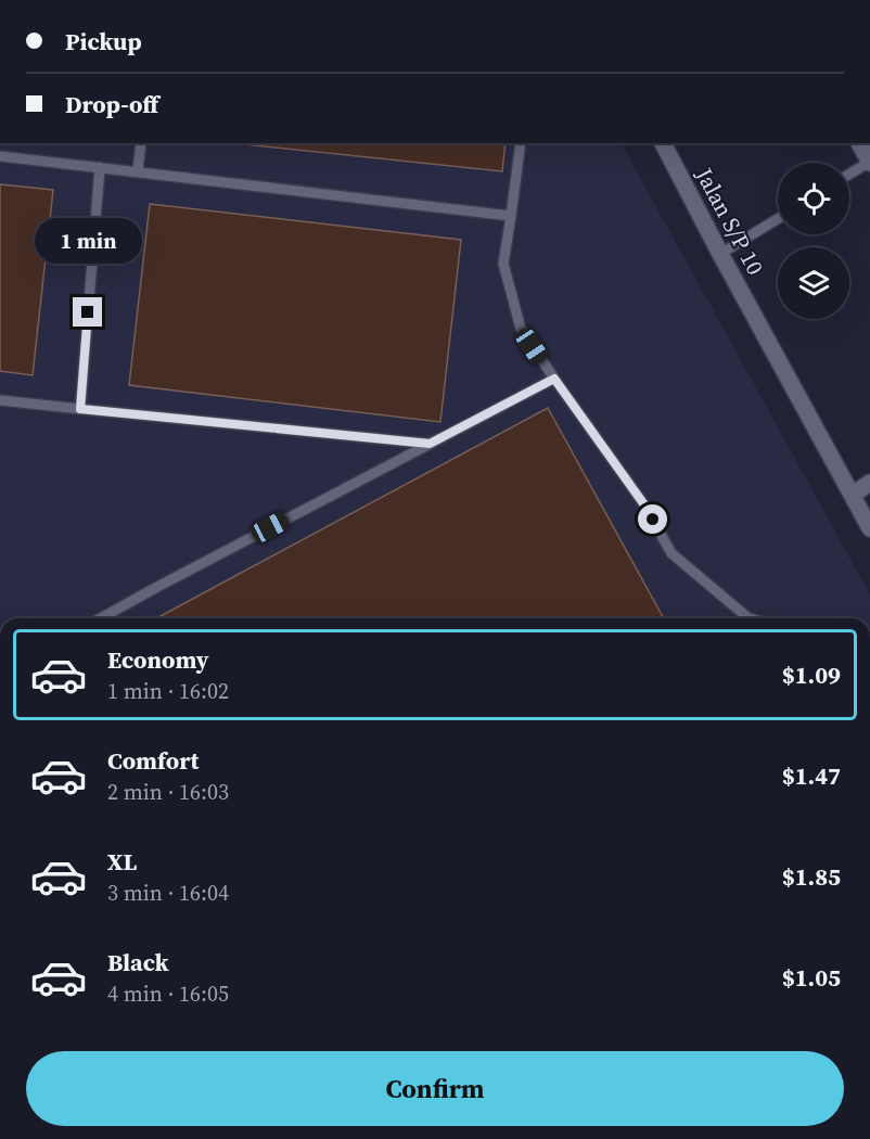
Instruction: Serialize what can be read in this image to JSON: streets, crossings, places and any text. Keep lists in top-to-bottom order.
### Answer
{
  "streets": {
    "street": ["Jalan S/P 10"]
  },
  "page": {
    "banner": ["Pickup", "Drop-off"],
    "bubble": "1 min",
    "list": [
      {
        "name": "Economy",
        "note": "1 min · 16:02",
        "value": "$1.09"
      },
      {
        "name": "Comfort",
        "note": "2 min · 16:03",
        "value": "$1.47"
      },
      {
        "name": "XL",
        "note": "3 min · 16:04",
        "value": "$1.85"
      },
      {
        "name": "Black",
        "note": "4 min · 16:05",
        "value": "$1.05"
      }
    ],
    "buttons": "Confirm"
  }
}
